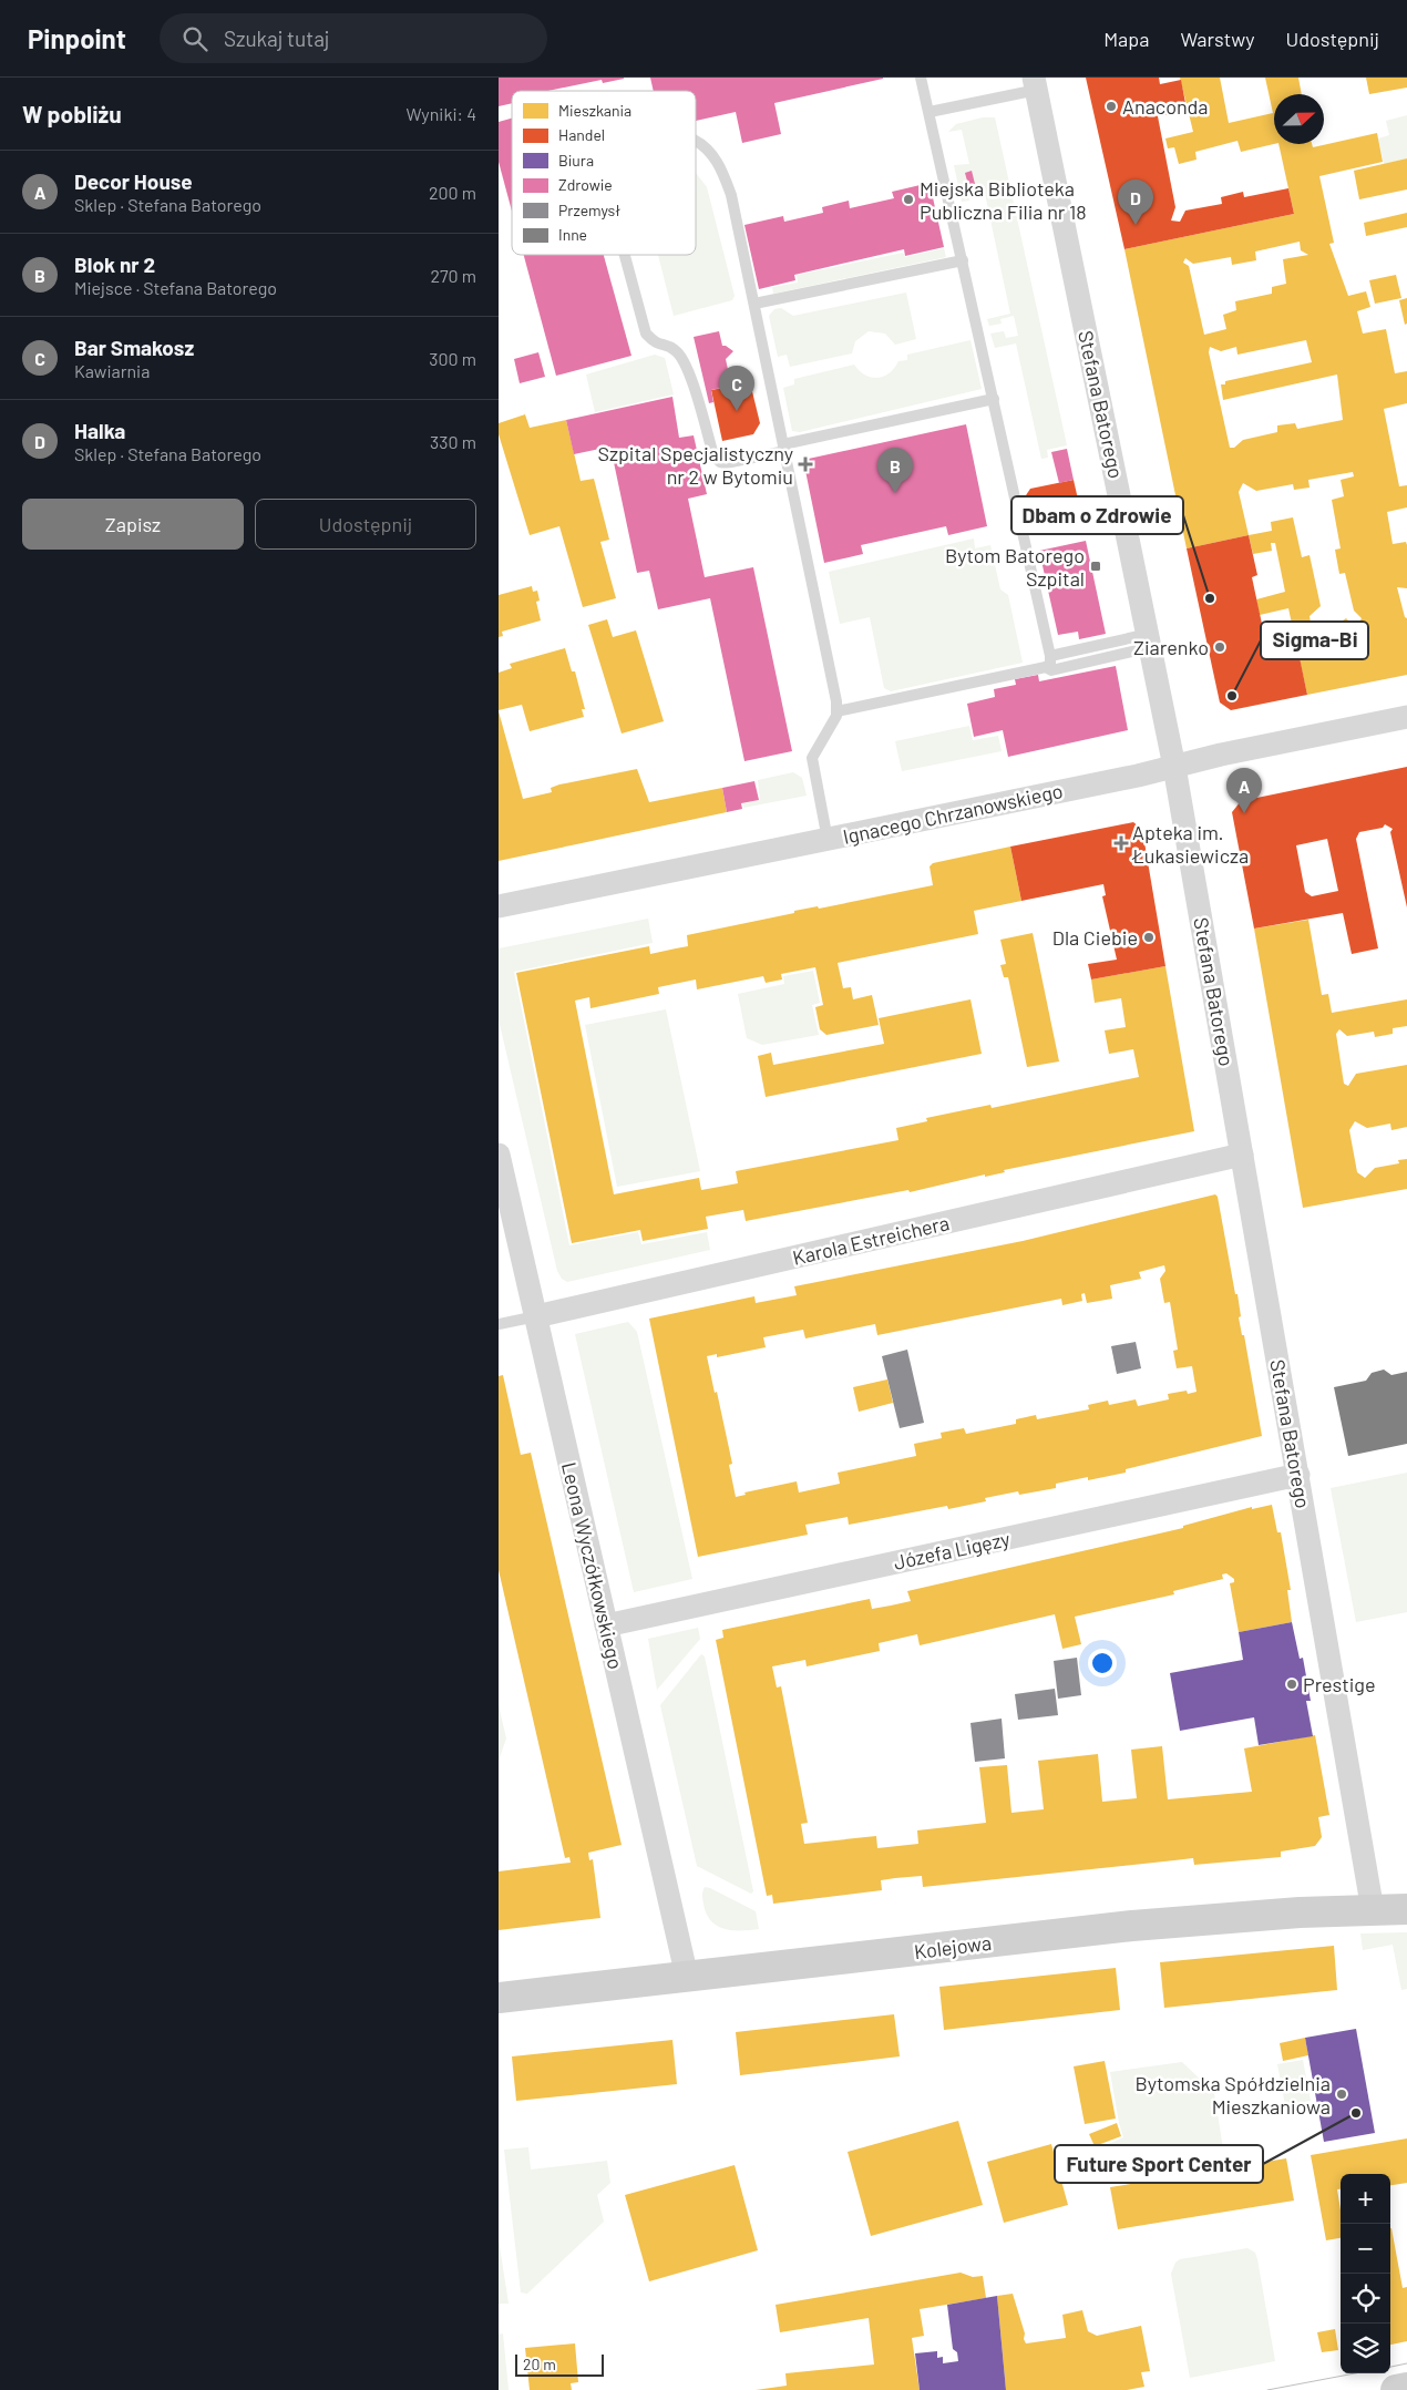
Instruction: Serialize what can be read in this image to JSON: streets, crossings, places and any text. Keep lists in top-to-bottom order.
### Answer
{
  "streets": {
    "main road": ["Kolejowa"],
    "street": [
      "Stefana Batorego",
      "Ignacego Chrzanowskiego",
      "Karola Estreichera",
      "Józefa Ligęzy",
      "Leona Wyczółkowskiego"
    ]
  },
  "crossings": [
    ["Stefana Batorego", "Ignacego Chrzanowskiego"],
    ["Stefana Batorego", "Karola Estreichera"],
    ["Stefana Batorego", "Józefa Ligęzy"],
    ["Stefana Batorego", "Kolejowa"],
    ["Karola Estreichera", "Leona Wyczółkowskiego"],
    ["Józefa Ligęzy", "Leona Wyczółkowskiego"],
    ["Leona Wyczółkowskiego", "Kolejowa"]
  ],
  "places": {
    "other": [
      "Anaconda",
      "Miejska Biblioteka Publiczna Filia nr 18",
      "Dbam o Zdrowie",
      "Ziarenko",
      "Sigma-Bi",
      "Dla Ciebie",
      "Prestige",
      "Bytomska Spółdzielnia Mieszkaniowa",
      "Future Sport Center"
    ],
    "health": ["Szpital Specjalistyczny nr 2 w Bytomiu", "Apteka im. Łukasiewicza"],
    "transit": ["Bytom Batorego Szpital"]
  },
  "legend": [
    "Mieszkania",
    "Handel",
    "Biura",
    "Zdrowie",
    "Przemysł",
    "Inne"
  ],
  "scale_bar": "20 m",
  "north": "right",
  "page": {
    "header": "Pinpoint",
    "search": "Szukaj tutaj",
    "nav": ["Mapa", "Warstwy", "Udostępnij"],
    "heading": ["W pobliżu", "Wyniki: 4"],
    "list": [
      {
        "mark": "A",
        "name": "Decor House",
        "note": "Sklep · Stefana Batorego",
        "value": "200 m"
      },
      {
        "mark": "B",
        "name": "Blok nr 2",
        "note": "Miejsce · Stefana Batorego",
        "value": "270 m"
      },
      {
        "mark": "C",
        "name": "Bar Smakosz",
        "note": "Kawiarnia",
        "value": "300 m"
      },
      {
        "mark": "D",
        "name": "Halka",
        "note": "Sklep · Stefana Batorego",
        "value": "330 m"
      }
    ],
    "pins": [
      "D",
      "C",
      "B",
      "A"
    ],
    "buttons": ["Zapisz", "Udostępnij"],
    "map_buttons": ["+", "−"],
    "scale": "20 m"
  }
}
